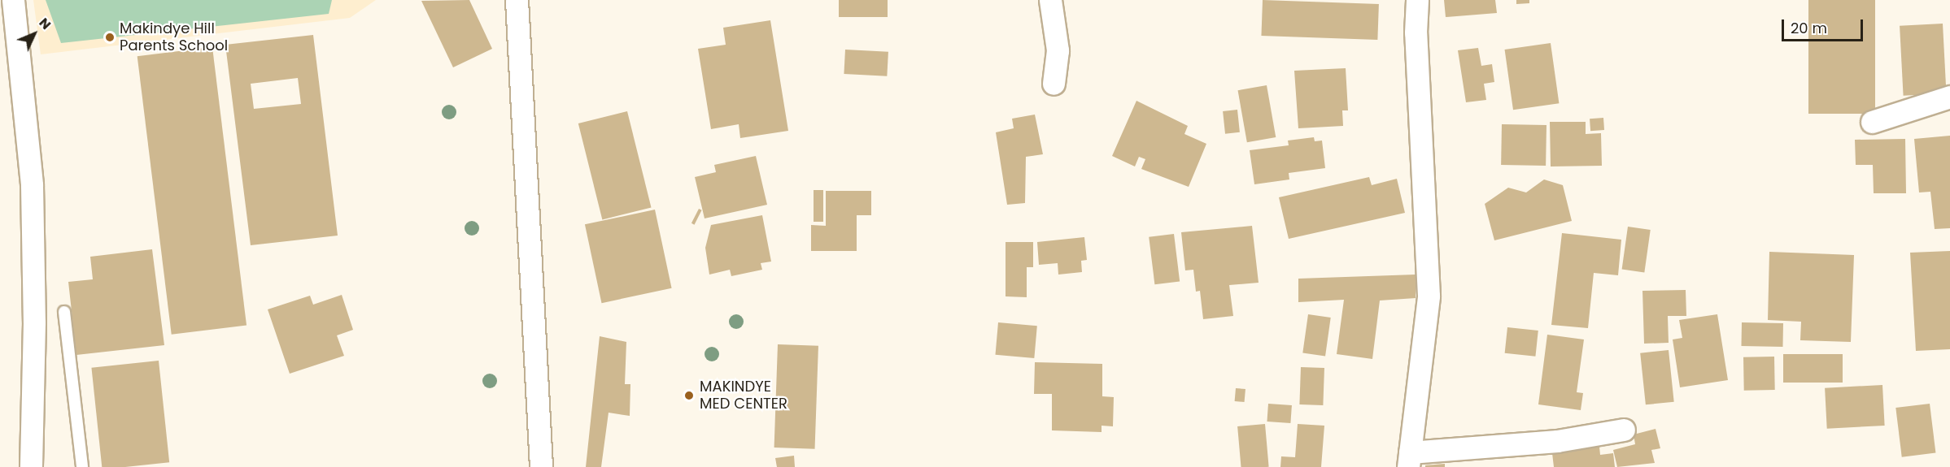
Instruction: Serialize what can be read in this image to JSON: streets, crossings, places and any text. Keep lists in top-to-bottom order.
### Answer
{
  "places": ["Makindye Hill Parents School", "MAKINDYE MED CENTER"],
  "scale_bar": "20 m",
  "north": "top right"
}
